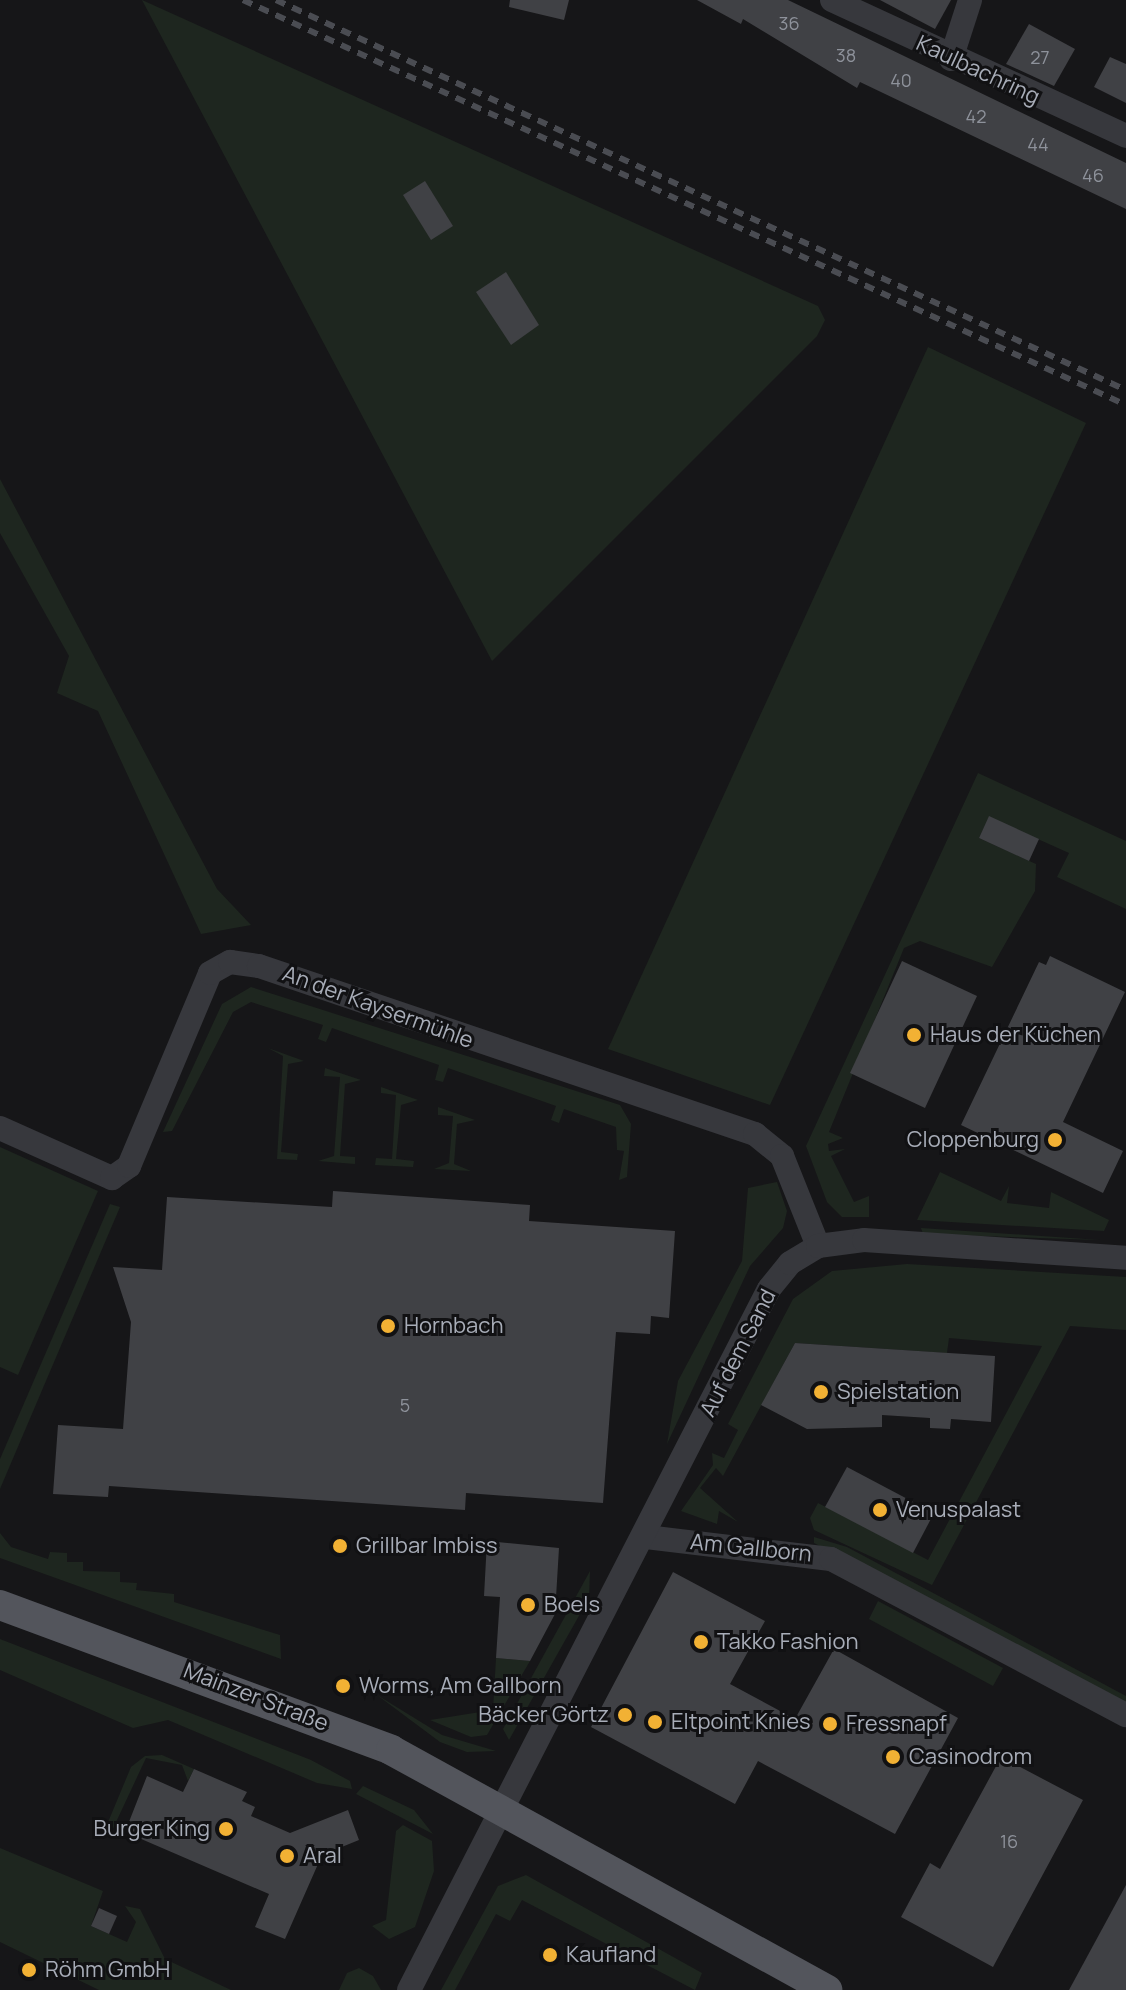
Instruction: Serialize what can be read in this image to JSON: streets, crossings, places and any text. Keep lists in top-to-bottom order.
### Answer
{
  "streets": {
    "main road": ["Mainzer Straße"],
    "street": [
      "Kaulbachring",
      "An der Kaysermühle",
      "Auf dem Sand",
      "Am Gallborn"
    ]
  },
  "crossings": [
    ["An der Kaysermühle", "Auf dem Sand"],
    ["Auf dem Sand", "Am Gallborn"]
  ],
  "places": [
    "Haus der Küchen",
    "Cloppenburg",
    "Hornbach",
    "Spielstation",
    "Venuspalast",
    "Grillbar Imbiss",
    "Boels",
    "Takko Fashion",
    "Worms, Am Gallborn",
    "Bäcker Görtz",
    "Eltpoint Knies",
    "Fressnapf",
    "Casinodrom",
    "Burger King",
    "Aral",
    "Kaufland",
    "Röhm GmbH"
  ],
  "house_numbers": [
    "36",
    "38",
    "27",
    "40",
    "42",
    "44",
    "46",
    "5",
    "16"
  ]
}
